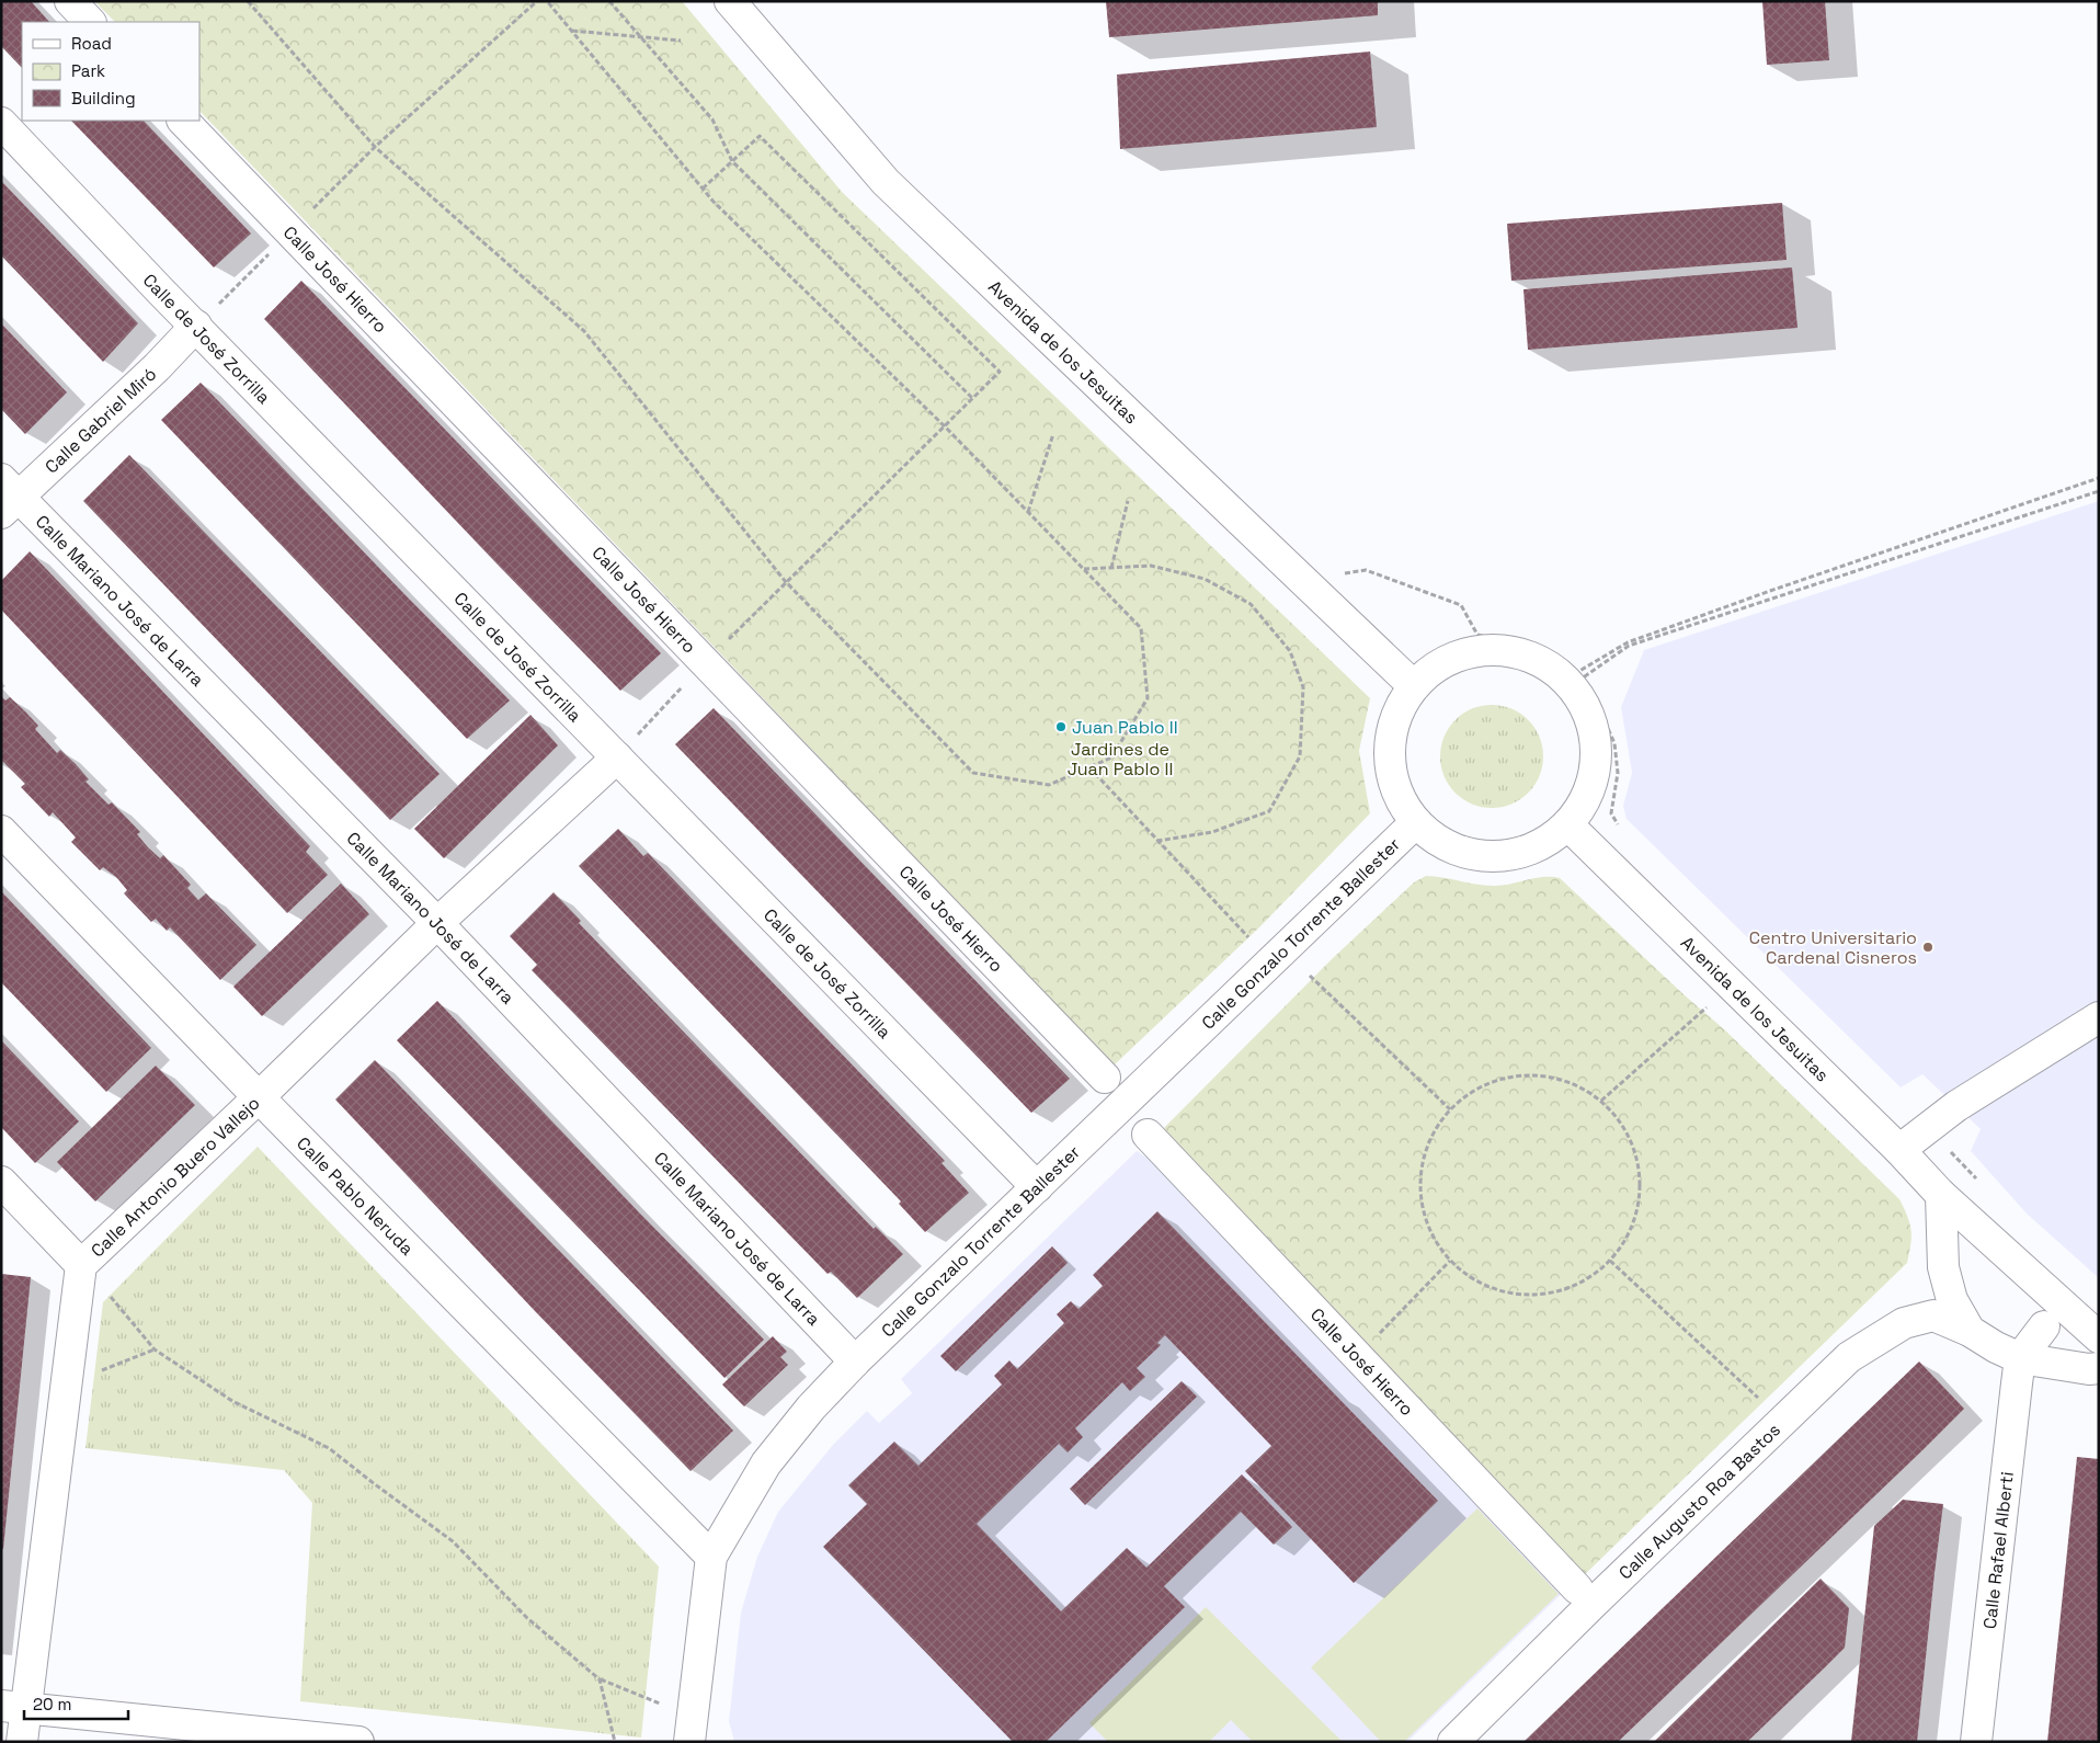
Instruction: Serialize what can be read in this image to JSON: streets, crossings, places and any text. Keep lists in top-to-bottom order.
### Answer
{
  "streets": {
    "street": [
      "Calle José Hierro",
      "Calle de José Zorrilla",
      "Avenida de los Jesuitas",
      "Calle Gabriel Miró",
      "Calle Mariano José de Larra",
      "Calle Gonzalo Torrente Ballester",
      "Calle Antonio Buero Vallejo",
      "Calle Pablo Neruda",
      "Calle Augusto Roa Bastos",
      "Calle Rafael Alberti"
    ]
  },
  "crossings": [
    ["Calle de José Zorrilla", "Calle Gabriel Miró"],
    ["Calle de José Zorrilla", "Calle Gonzalo Torrente Ballester"],
    ["Calle de José Zorrilla", "Calle Antonio Buero Vallejo"],
    ["Calle Gabriel Miró", "Calle Mariano José de Larra"],
    ["Calle Mariano José de Larra", "Calle Gonzalo Torrente Ballester"],
    ["Calle Mariano José de Larra", "Calle Antonio Buero Vallejo"],
    ["Calle Gonzalo Torrente Ballester", "Calle Pablo Neruda"],
    ["Calle Antonio Buero Vallejo", "Calle Pablo Neruda"]
  ],
  "parks": ["Jardines de Juan Pablo II"],
  "places": ["Juan Pablo II", "Centro Universitario Cardenal Cisneros"],
  "legend": ["Road", "Park", "Building"],
  "scale_bar": "20 m"
}
